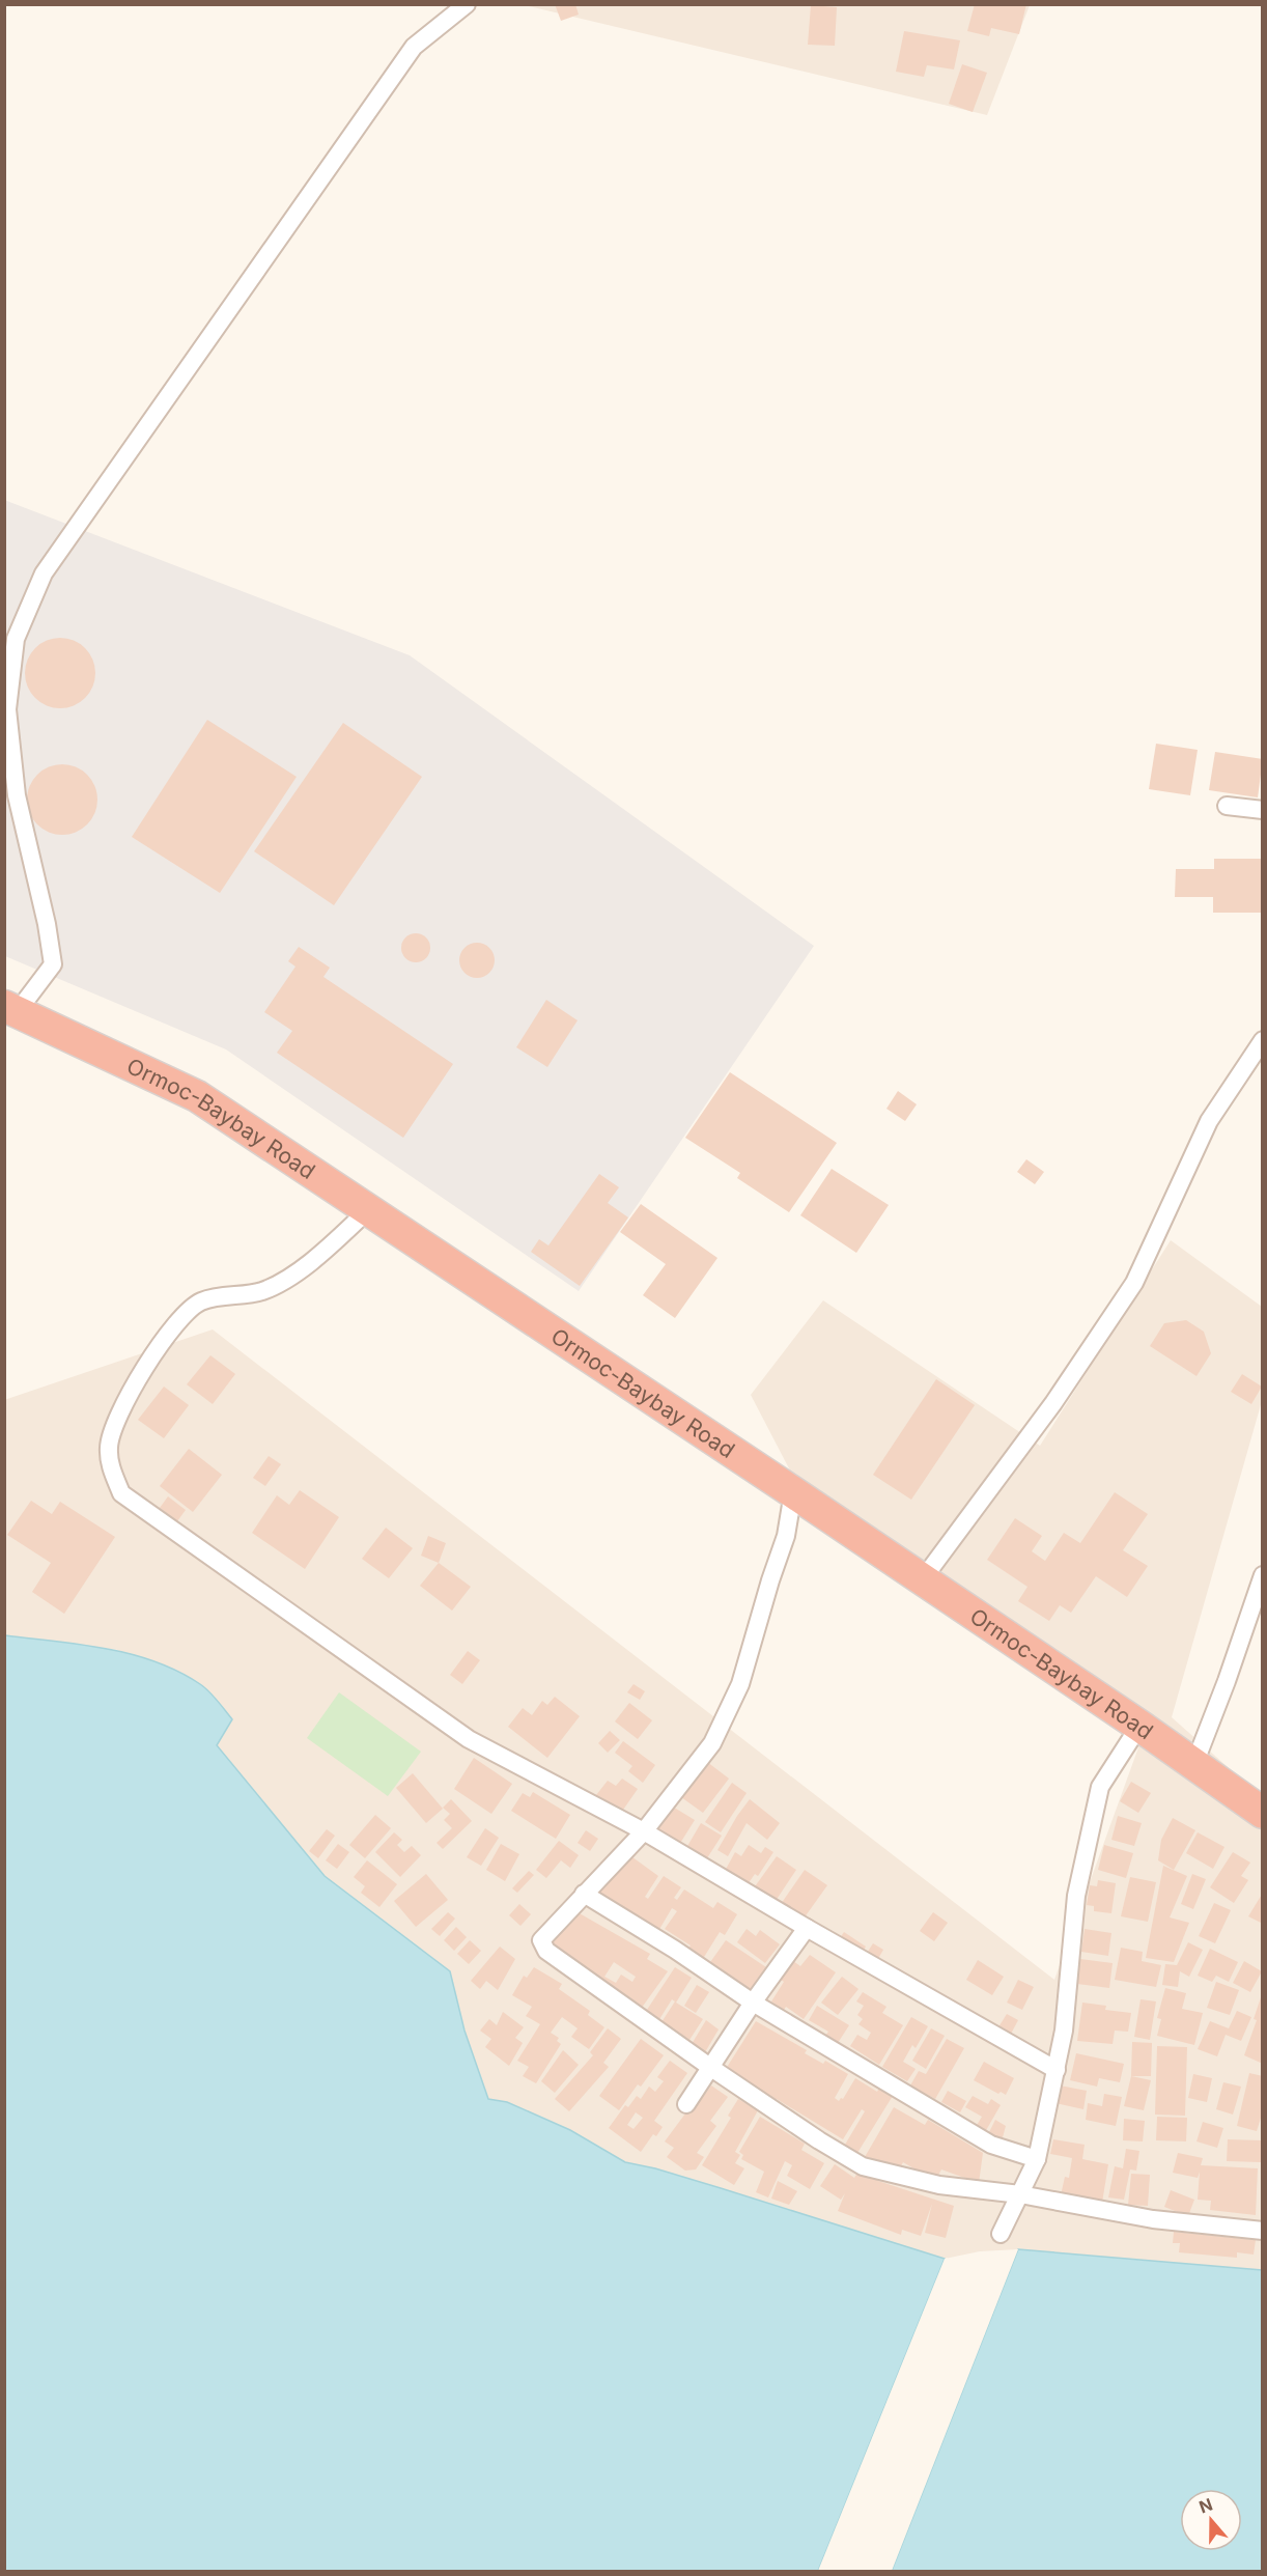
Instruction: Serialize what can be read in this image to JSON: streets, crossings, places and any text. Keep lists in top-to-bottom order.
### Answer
{
  "streets": {
    "highway": ["Ormoc-Baybay Road"]
  },
  "north": "top"
}
